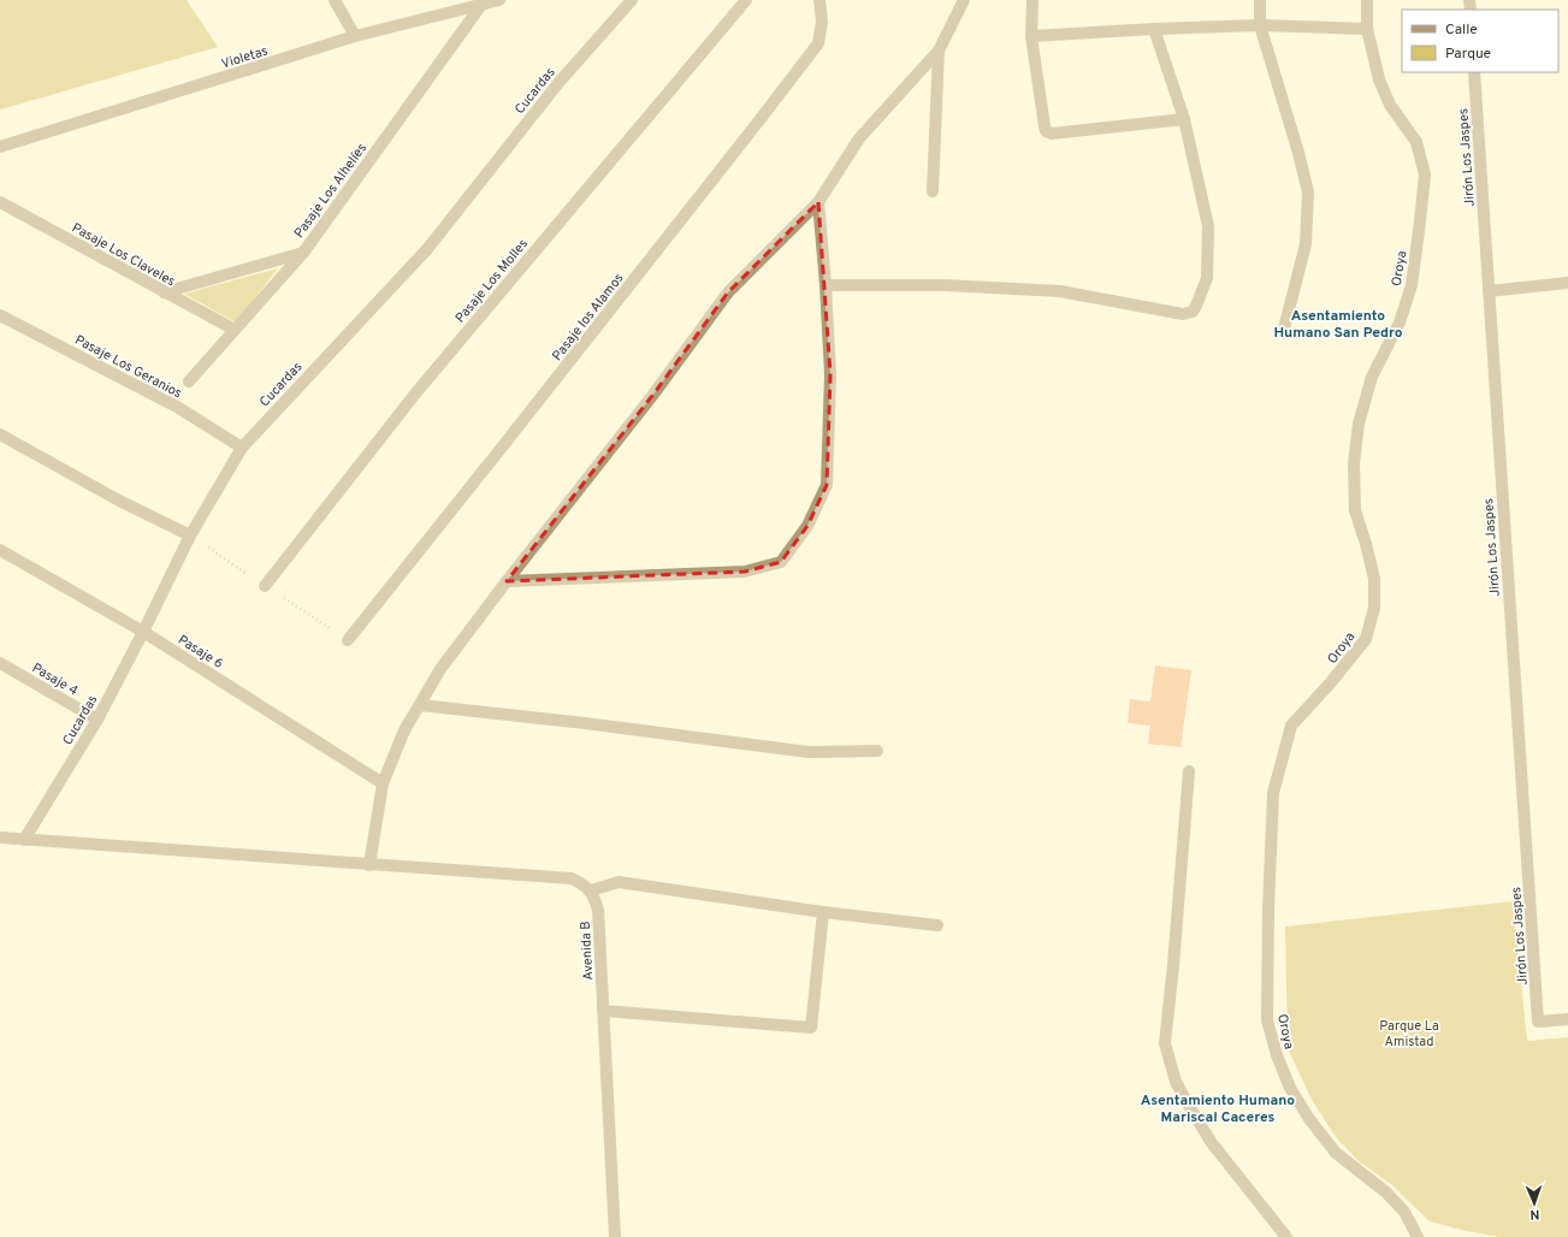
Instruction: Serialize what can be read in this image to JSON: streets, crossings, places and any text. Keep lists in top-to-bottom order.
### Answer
{
  "streets": {
    "street": [
      "Violetas",
      "Cucardas",
      "Jirón Los Jaspes",
      "Pasaje Los Alhelíes",
      "Pasaje Los Claveles",
      "Oroya",
      "Pasaje Los Molles",
      "Pasaje los Alamos",
      "Pasaje Los Geranios",
      "Pasaje 6",
      "Pasaje 4",
      "Avenida B"
    ]
  },
  "crossings": [
    ["Violetas", "Pasaje Los Alhelíes"],
    ["Cucardas", "Pasaje Los Geranios"],
    ["Cucardas", "Pasaje 6"],
    ["Cucardas", "Pasaje 4"],
    ["Pasaje Los Alhelíes", "Pasaje Los Claveles"]
  ],
  "districts": ["Asentamiento Humano San Pedro", "Asentamiento Humano Mariscal Caceres"],
  "parks": ["Parque La Amistad"],
  "legend": ["Calle", "Parque"],
  "north": "bottom"
}
